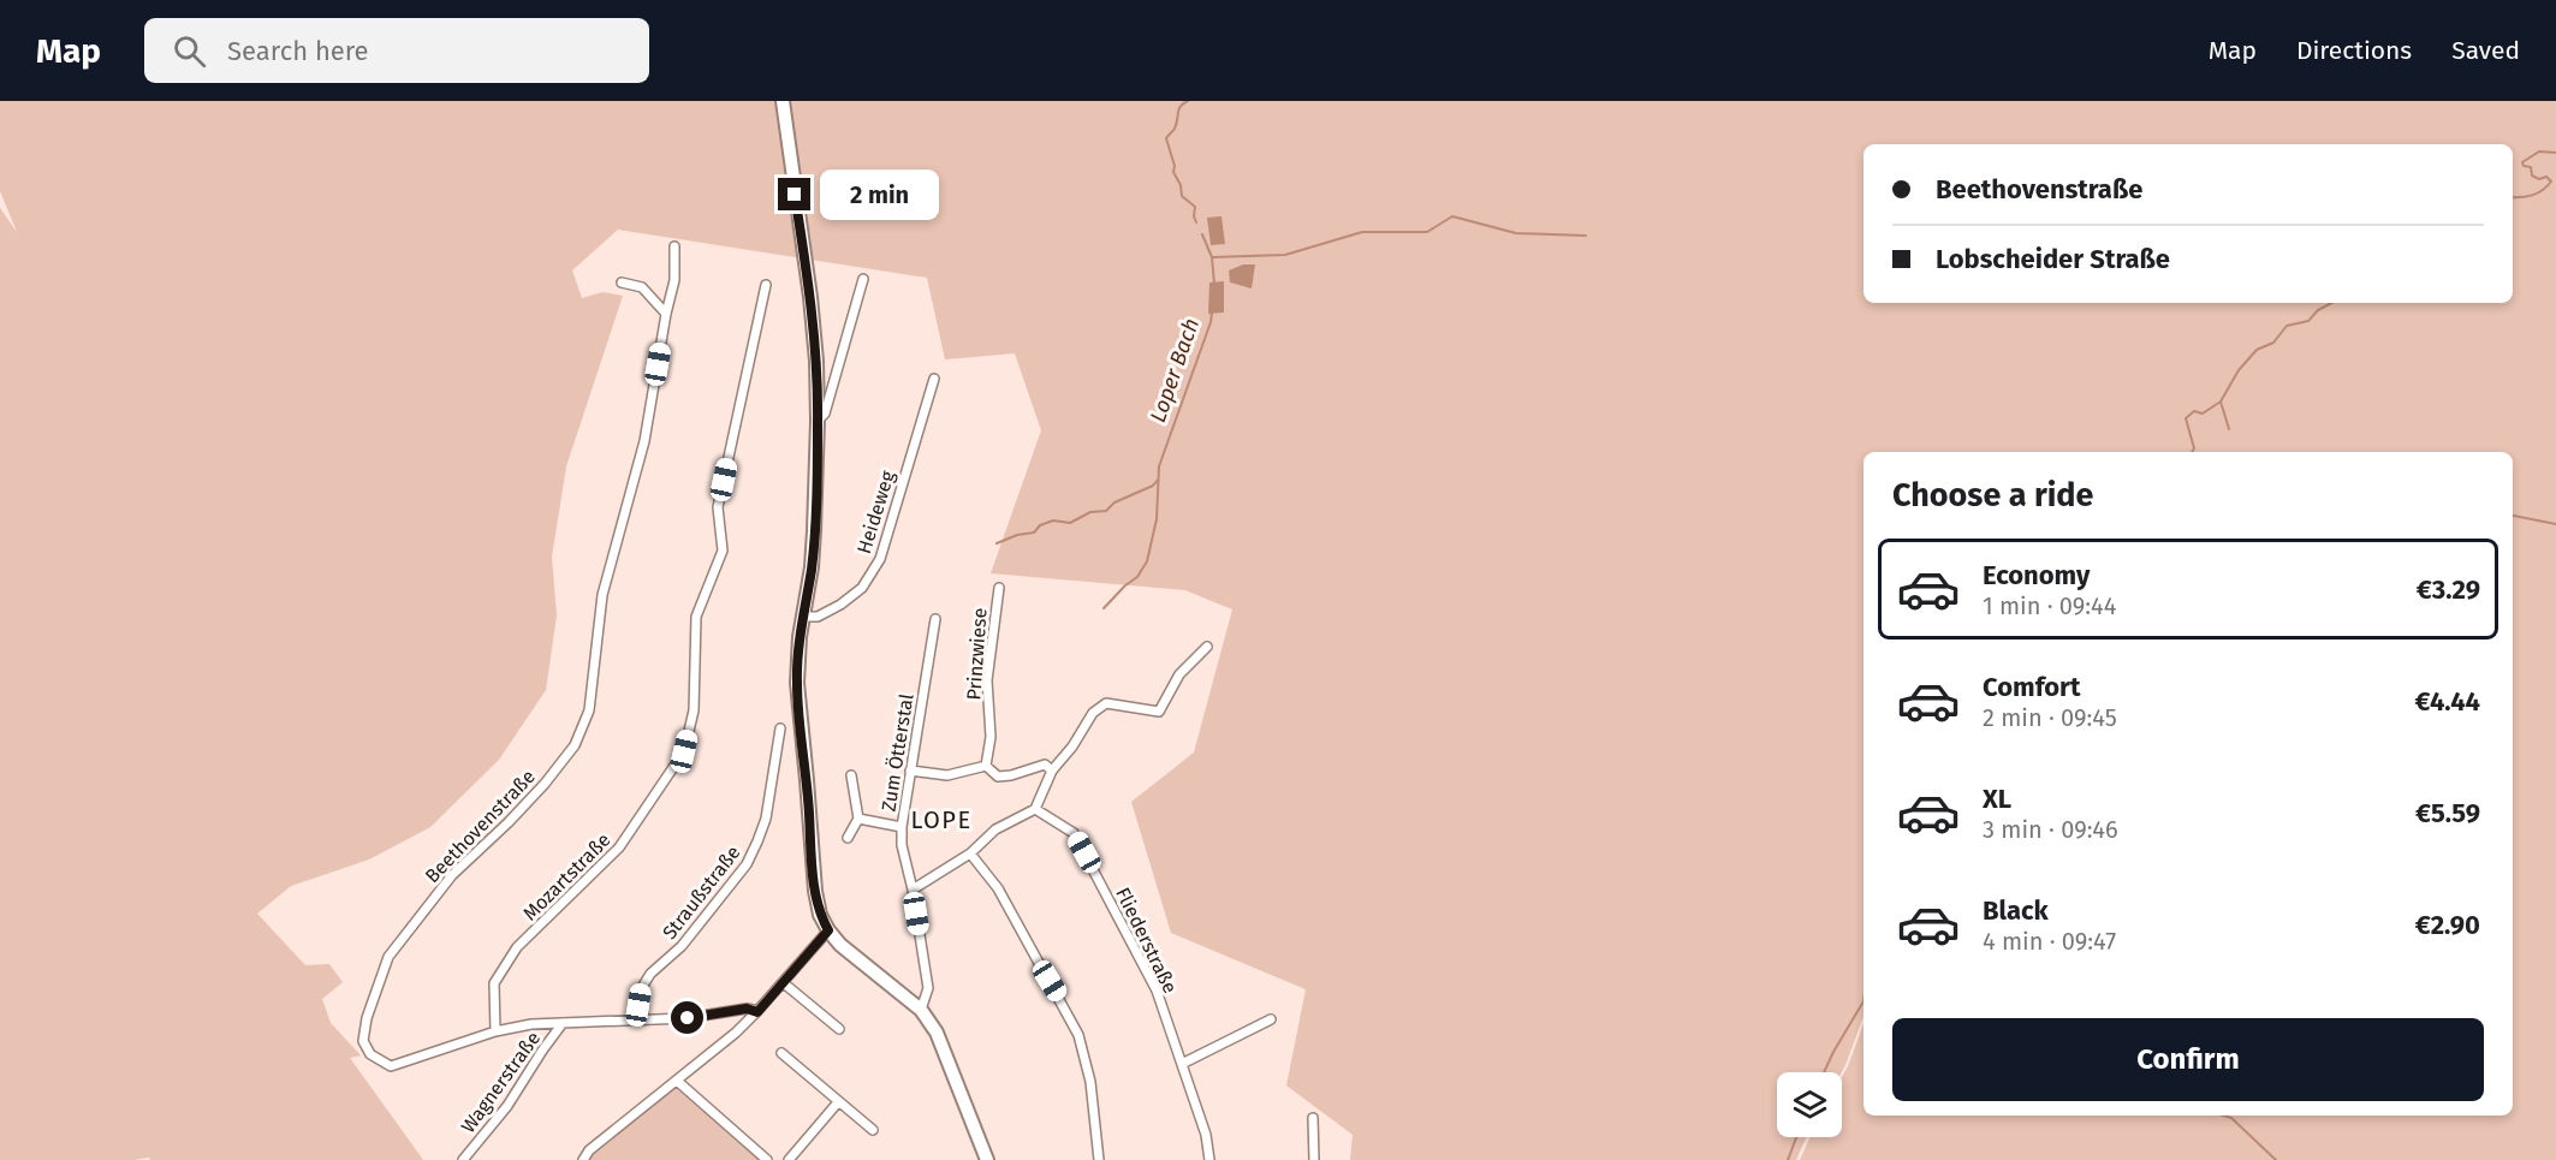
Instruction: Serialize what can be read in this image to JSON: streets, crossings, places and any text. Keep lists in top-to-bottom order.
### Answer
{
  "streets": {
    "street": [
      "Heideweg",
      "Prinzwiese",
      "Zum Ötterstal",
      "Beethovenstraße",
      "Mozartstraße",
      "Straußstraße",
      "Fliederstraße",
      "Wagnerstraße"
    ]
  },
  "crossings": [
    ["Beethovenstraße", "Mozartstraße"],
    ["Beethovenstraße", "Straußstraße"],
    ["Beethovenstraße", "Wagnerstraße"]
  ],
  "districts": ["LOPE"],
  "water": ["Loper Bach"],
  "page": {
    "header": "Map",
    "search": "Search here",
    "nav": ["Map", "Directions", "Saved"],
    "banner": ["Beethovenstraße", "Lobscheider Straße"],
    "bubble": "2 min",
    "heading": "Choose a ride",
    "list": [
      {
        "name": "Economy",
        "note": "1 min · 09:44",
        "value": "€3.29"
      },
      {
        "name": "Comfort",
        "note": "2 min · 09:45",
        "value": "€4.44"
      },
      {
        "name": "XL",
        "note": "3 min · 09:46",
        "value": "€5.59"
      },
      {
        "name": "Black",
        "note": "4 min · 09:47",
        "value": "€2.90"
      }
    ],
    "buttons": "Confirm"
  }
}
